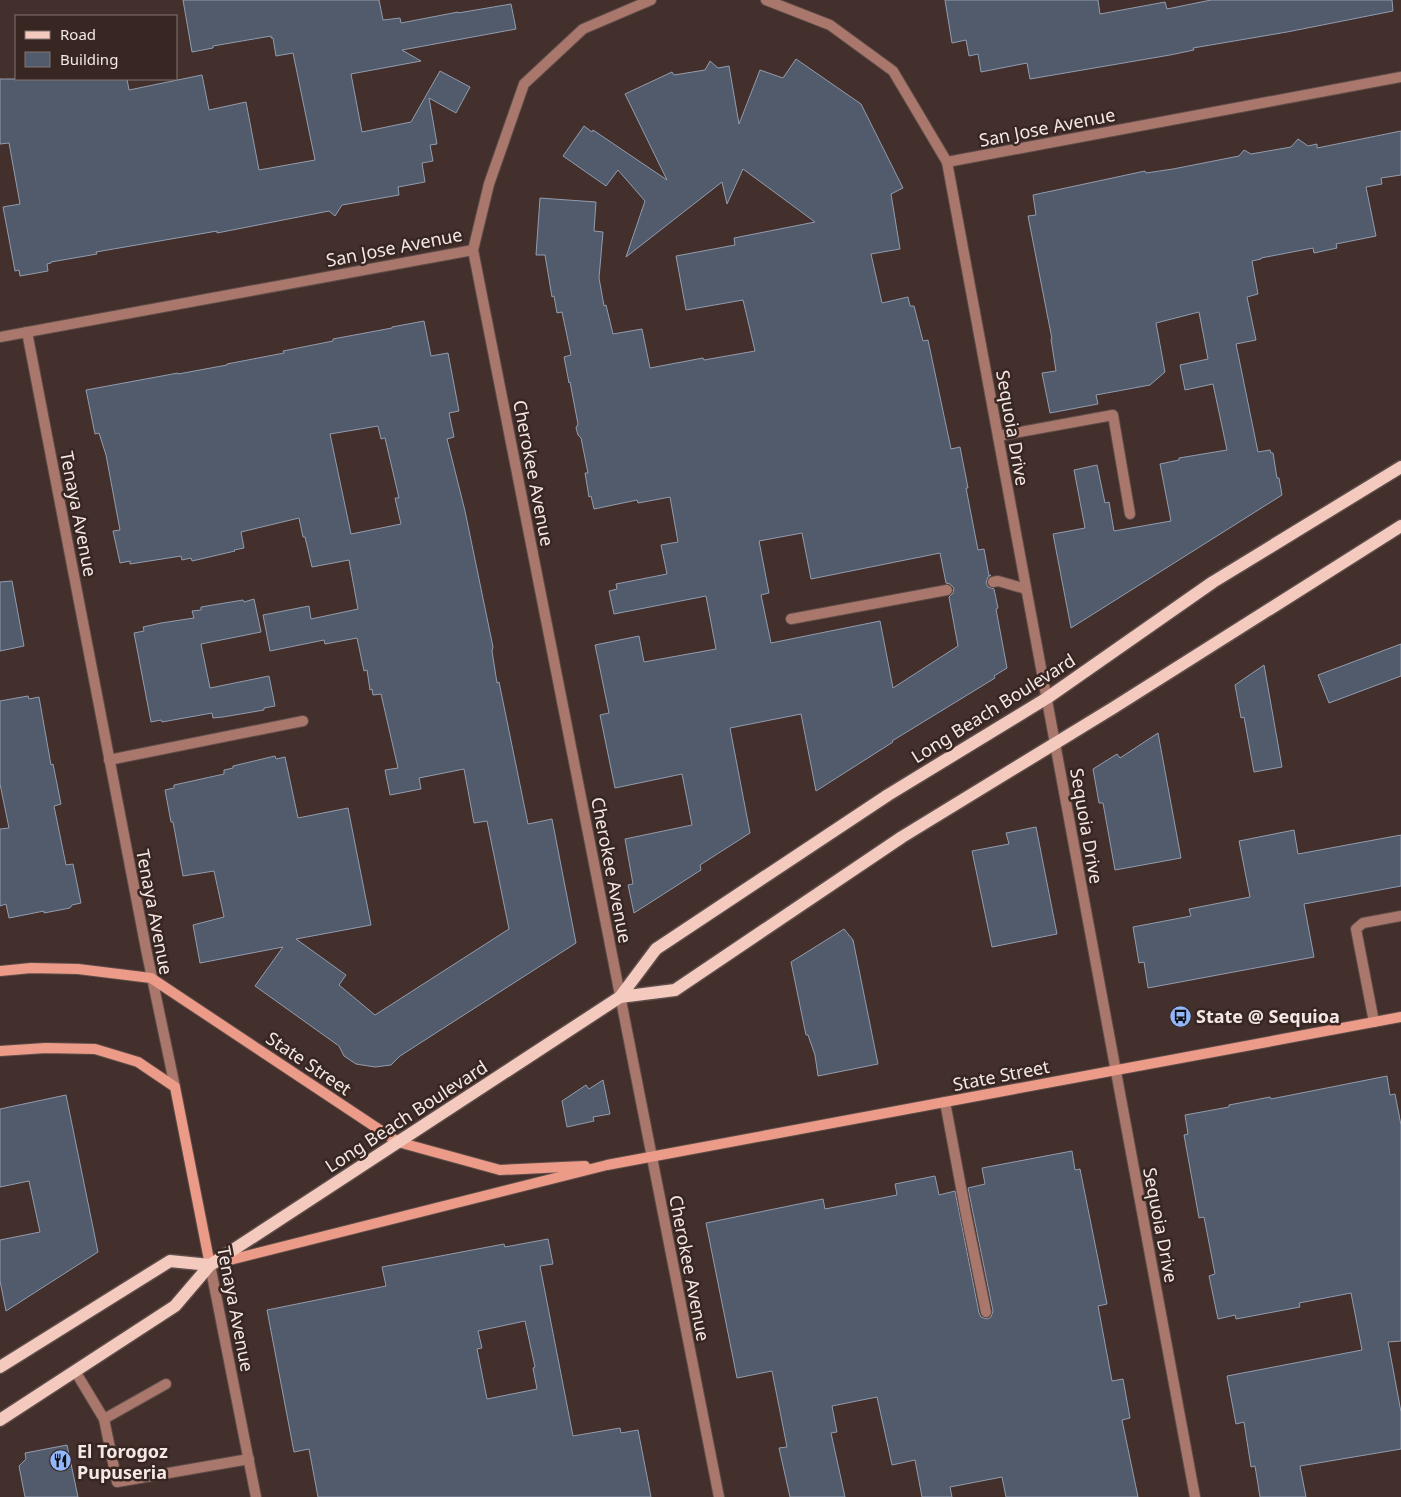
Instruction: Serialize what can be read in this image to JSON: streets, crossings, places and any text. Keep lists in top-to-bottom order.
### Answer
{
  "streets": {
    "main road": ["Tenaya Avenue", "Long Beach Boulevard", "State Street"],
    "street": ["San Jose Avenue", "Sequoia Drive", "Cherokee Avenue"]
  },
  "crossings": [
    ["San Jose Avenue", "Sequoia Drive"],
    ["San Jose Avenue", "Cherokee Avenue"],
    ["San Jose Avenue", "Tenaya Avenue"],
    ["Sequoia Drive", "Long Beach Boulevard"],
    ["Sequoia Drive", "State Street"],
    ["Cherokee Avenue", "Long Beach Boulevard"],
    ["Cherokee Avenue", "State Street"],
    ["Tenaya Avenue", "Long Beach Boulevard"],
    ["Tenaya Avenue", "State Street"],
    ["Long Beach Boulevard", "State Street"]
  ],
  "places": {
    "bus stop": ["State @ Sequioa"],
    "restaurant": ["El Torogoz Pupuseria"]
  },
  "legend": ["Road", "Building"]
}
